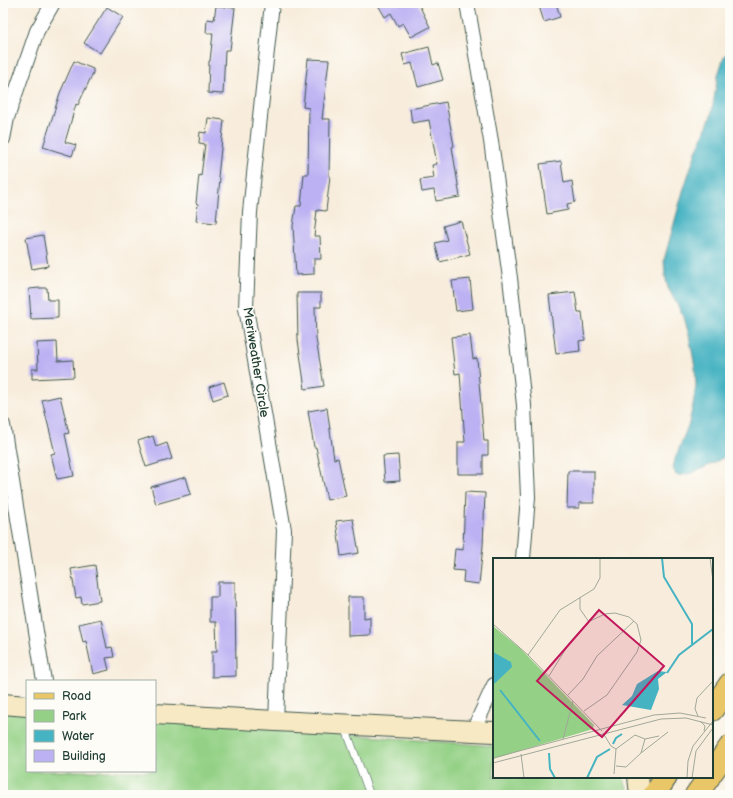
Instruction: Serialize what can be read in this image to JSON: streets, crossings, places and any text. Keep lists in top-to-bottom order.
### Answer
{
  "streets": {
    "street": ["Meriweather Circle"]
  },
  "legend": [
    "Road",
    "Park",
    "Water",
    "Building"
  ]
}
